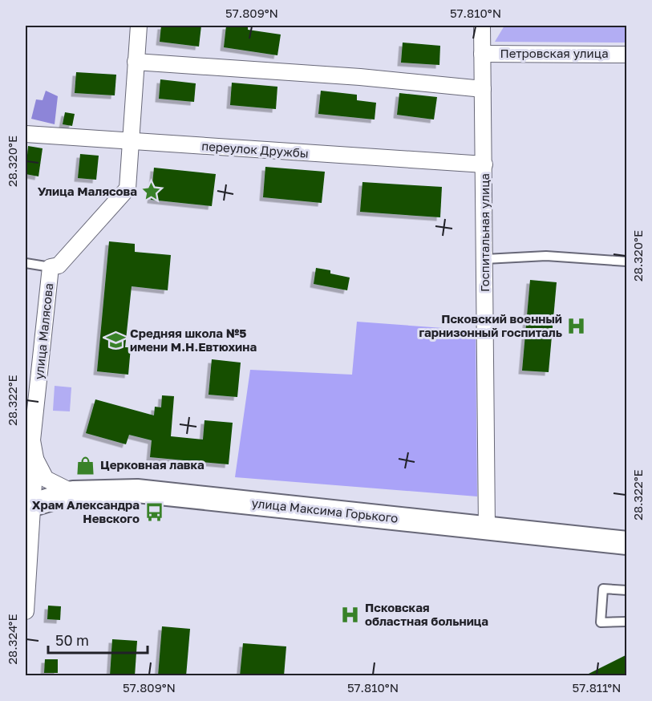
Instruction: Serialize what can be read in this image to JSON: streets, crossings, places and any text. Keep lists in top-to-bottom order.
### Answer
{
  "streets": {
    "main road": ["улица Максима Горького"],
    "street": [
      "Петровская улица",
      "переулок Дружбы",
      "Госпитальная улица",
      "улица Малясова"
    ]
  },
  "crossings": [
    ["Петровская улица", "Госпитальная улица"],
    ["переулок Дружбы", "Госпитальная улица"],
    ["переулок Дружбы", "улица Малясова"],
    ["Госпитальная улица", "улица Максима Горького"],
    ["улица Малясова", "улица Максима Горького"]
  ],
  "places": {
    "place": ["Улица Малясова"],
    "hospital": ["Псковский военный гарнизонный госпиталь", "Псковская областная больница"],
    "school or university": ["Средняя школа №5 имени М.Н.Евтюхина"],
    "shop": ["Церковная лавка"],
    "bus stop": ["Храм Александра Невского"]
  },
  "scale_bar": "50 m",
  "coordinates": [
    "57.809°N",
    "57.810°N",
    "28.320°E",
    "28.322°E",
    "28.324°E",
    "57.811°N"
  ]
}
